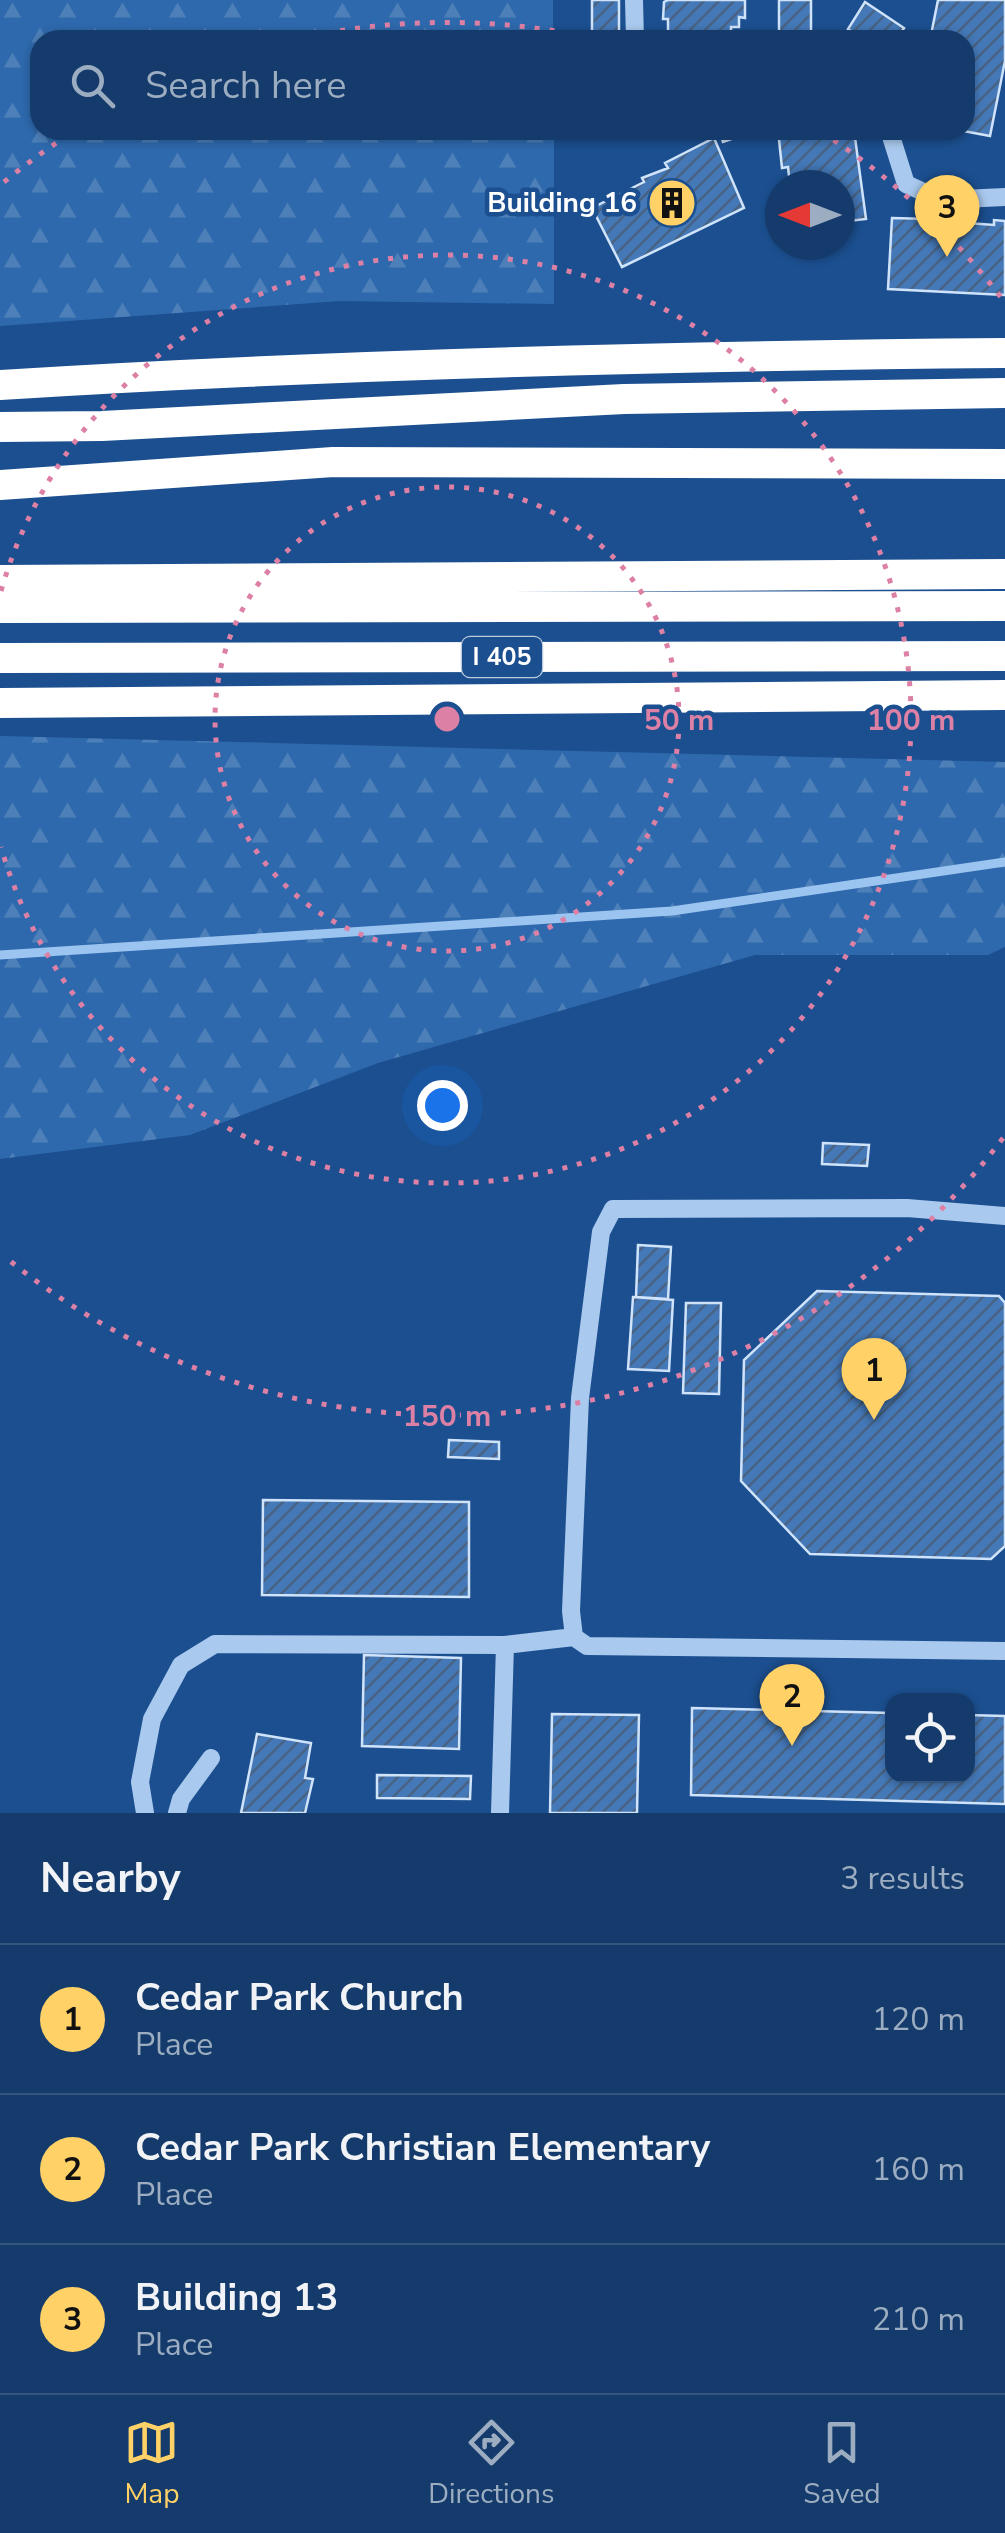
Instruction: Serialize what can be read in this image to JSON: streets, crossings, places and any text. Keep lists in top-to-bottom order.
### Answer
{
  "streets": {
    "highway": ["I 405"]
  },
  "places": {
    "building": ["Building 16"]
  },
  "north": "left",
  "page": {
    "search": "Search here",
    "pins": ["3", "1", "2"],
    "heading": ["Nearby", "3 results"],
    "list": [
      {
        "mark": "1",
        "name": "Cedar Park Church",
        "note": "Place",
        "value": "120 m"
      },
      {
        "mark": "2",
        "name": "Cedar Park Christian Elementary",
        "note": "Place",
        "value": "160 m"
      },
      {
        "mark": "3",
        "name": "Building 13",
        "note": "Place",
        "value": "210 m"
      }
    ],
    "nav": ["Map", "Directions", "Saved"]
  },
  "rings": ["50 m", "100 m", "150 m"]
}
